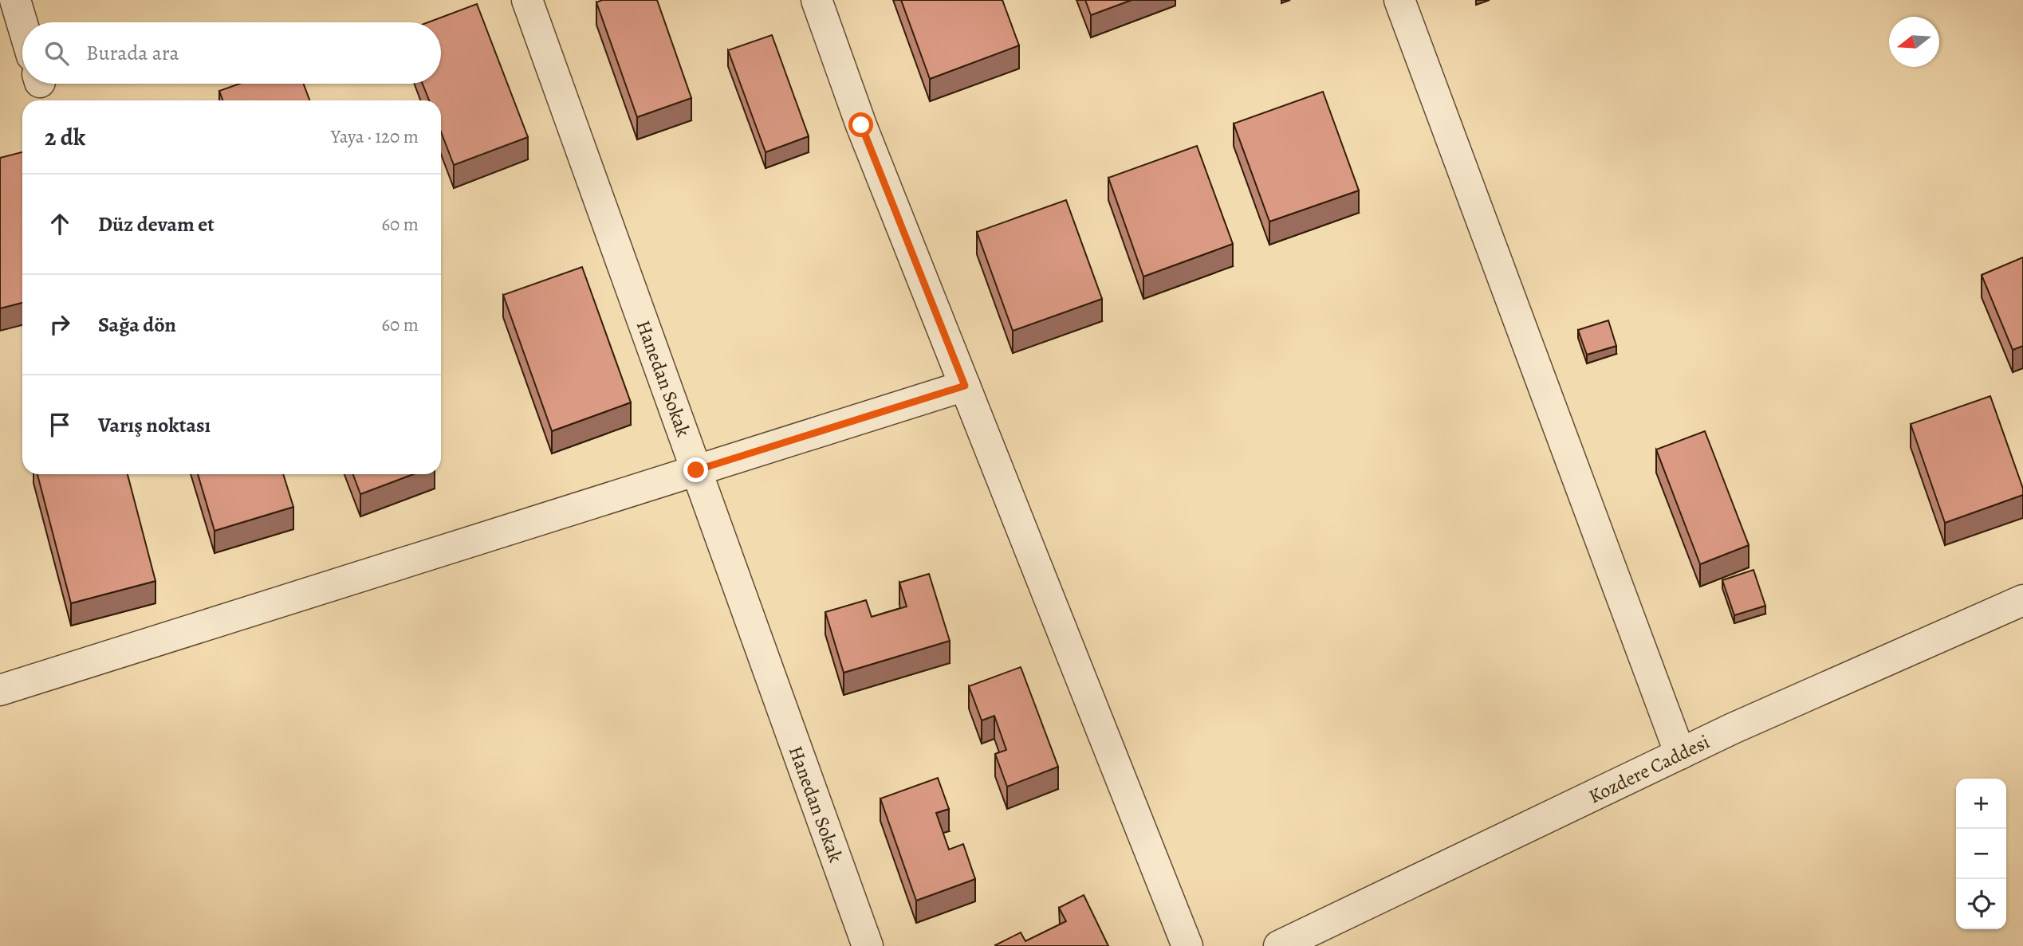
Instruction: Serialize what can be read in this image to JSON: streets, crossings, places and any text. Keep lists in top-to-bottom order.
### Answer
{
  "streets": {
    "street": ["Hanedan Sokak", "Kozdere Caddesi"]
  },
  "north": "left",
  "page": {
    "search": "Burada ara",
    "heading": ["2 dk", "Yaya · 120 m"],
    "list": [
      ["Düz devam et", "60 m"],
      ["Sağa dön", "60 m"],
      "Varış noktası"
    ],
    "map_buttons": ["+", "−"]
  }
}
